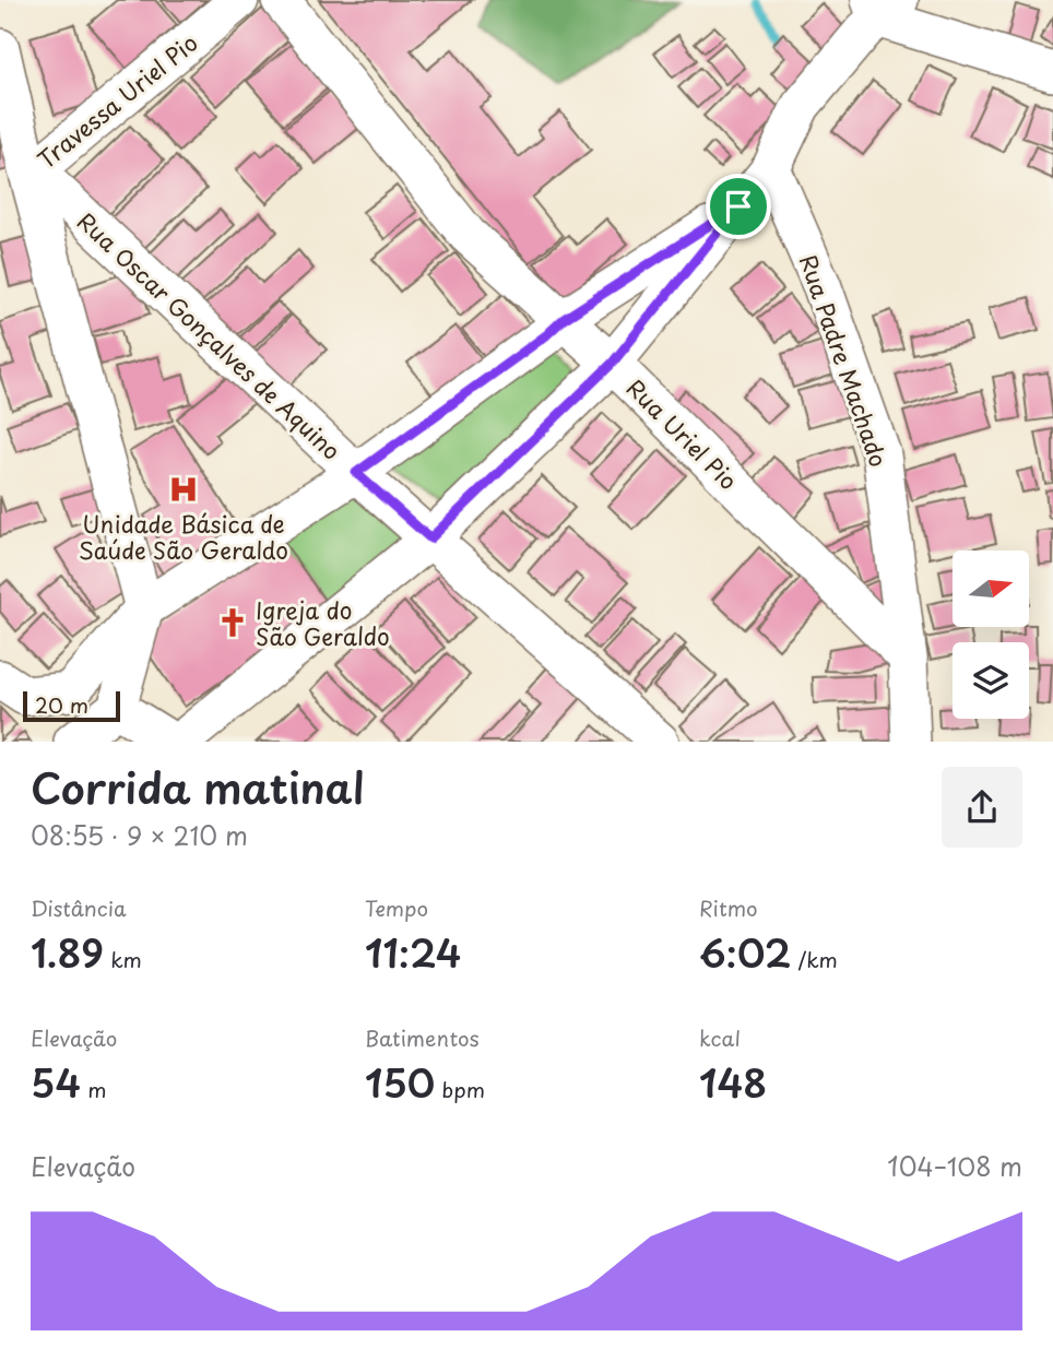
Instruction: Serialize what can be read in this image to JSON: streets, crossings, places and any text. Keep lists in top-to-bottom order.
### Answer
{
  "streets": {
    "street": [
      "Travessa Uriel Pio",
      "Rua Oscar Gonçalves de Aquino",
      "Rua Padre Machado",
      "Rua Uriel Pio"
    ]
  },
  "crossings": [
    ["Travessa Uriel Pio", "Rua Oscar Gonçalves de Aquino"],
    ["Rua Padre Machado", "Rua Uriel Pio"]
  ],
  "places": {
    "hospital": ["Unidade Básica de Saúde São Geraldo"],
    "church": ["Igreja do São Geraldo"]
  },
  "scale_bar": "20 m",
  "north": "right",
  "page": {
    "scale": "20 m",
    "heading": ["Corrida matinal", "08:55 · 9 × 210 m"],
    "stats": [
      ["Distância", "1.89 km"],
      ["Tempo", "11:24"],
      ["Ritmo", "6:02 /km"],
      ["Elevação", "54 m"],
      ["Batimentos", "150 bpm"],
      ["kcal", "148"]
    ],
    "chart": ["Elevação", "104–108 m"]
  }
}
